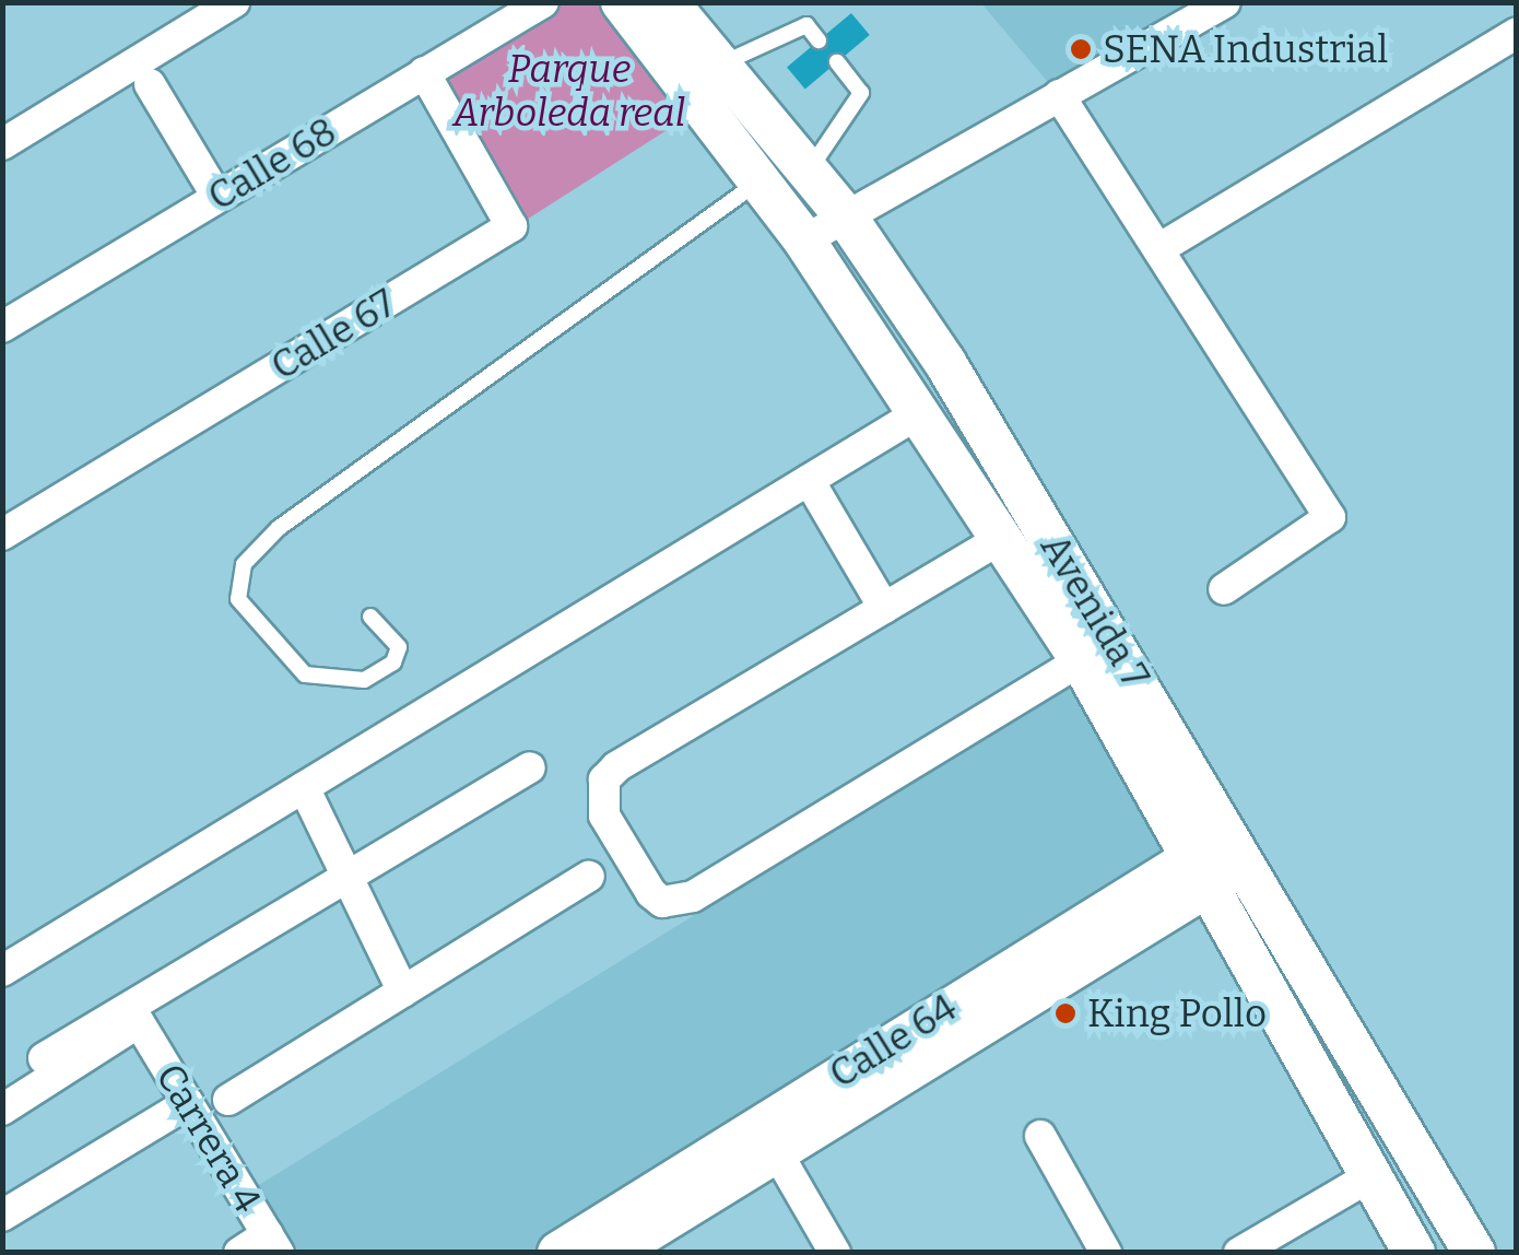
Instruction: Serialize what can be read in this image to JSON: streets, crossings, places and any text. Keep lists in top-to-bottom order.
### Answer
{
  "streets": {
    "main road": ["Avenida 7", "Calle 64"],
    "street": ["Calle 68", "Calle 67", "Carrera 4"]
  },
  "crossings": [
    ["Calle 68", "Calle 67"],
    ["Avenida 7", "Calle 64"]
  ],
  "parks": ["Parque Arboleda real"],
  "places": ["SENA Industrial", "King Pollo"]
}
